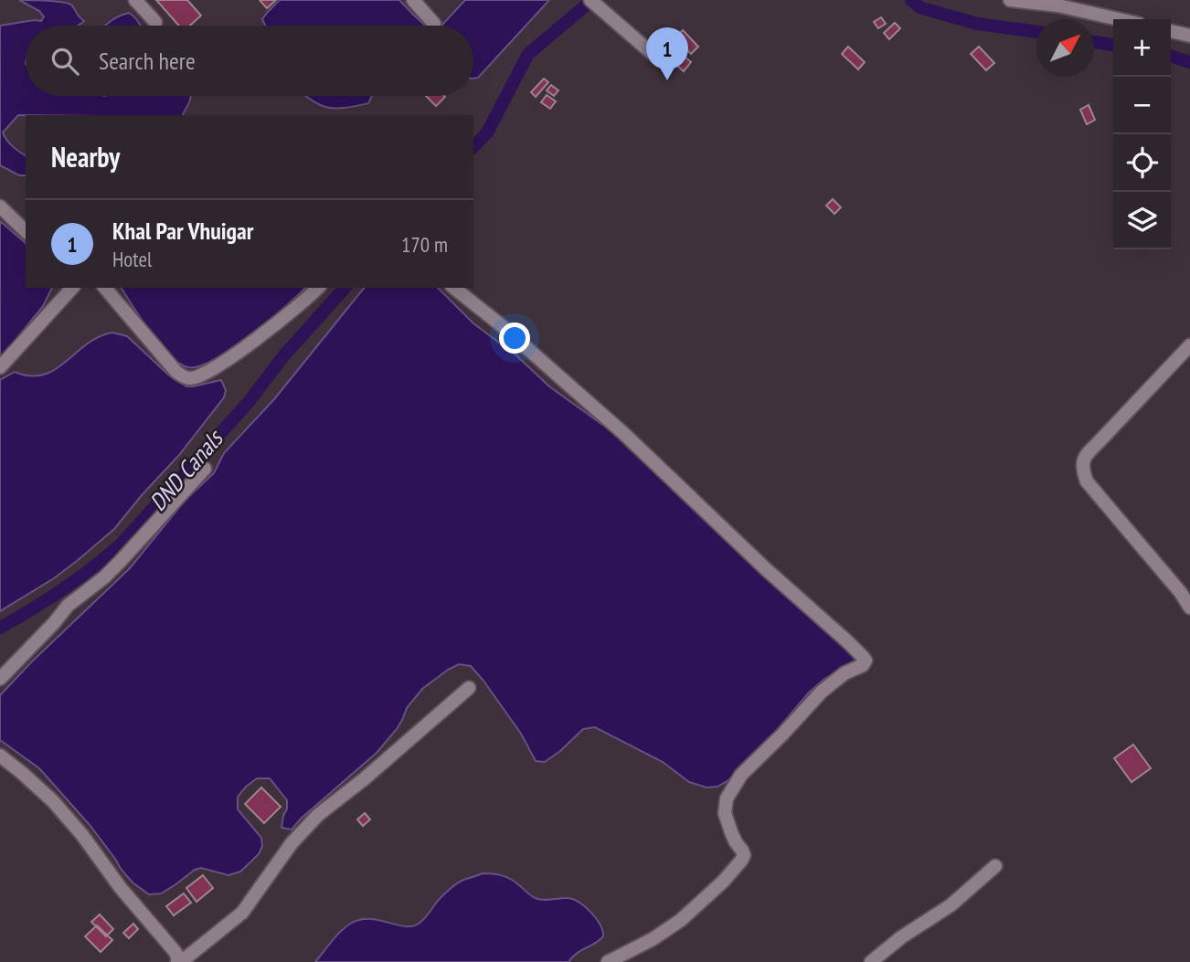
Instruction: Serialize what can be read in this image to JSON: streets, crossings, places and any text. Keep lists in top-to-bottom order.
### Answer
{
  "water": ["DND Canals"],
  "north": "top right",
  "page": {
    "map_buttons": ["+", "−"],
    "search": "Search here",
    "pins": "1",
    "heading": "Nearby",
    "list": [
      {
        "mark": "1",
        "name": "Khal Par Vhuigar",
        "note": "Hotel",
        "value": "170 m"
      }
    ]
  }
}
